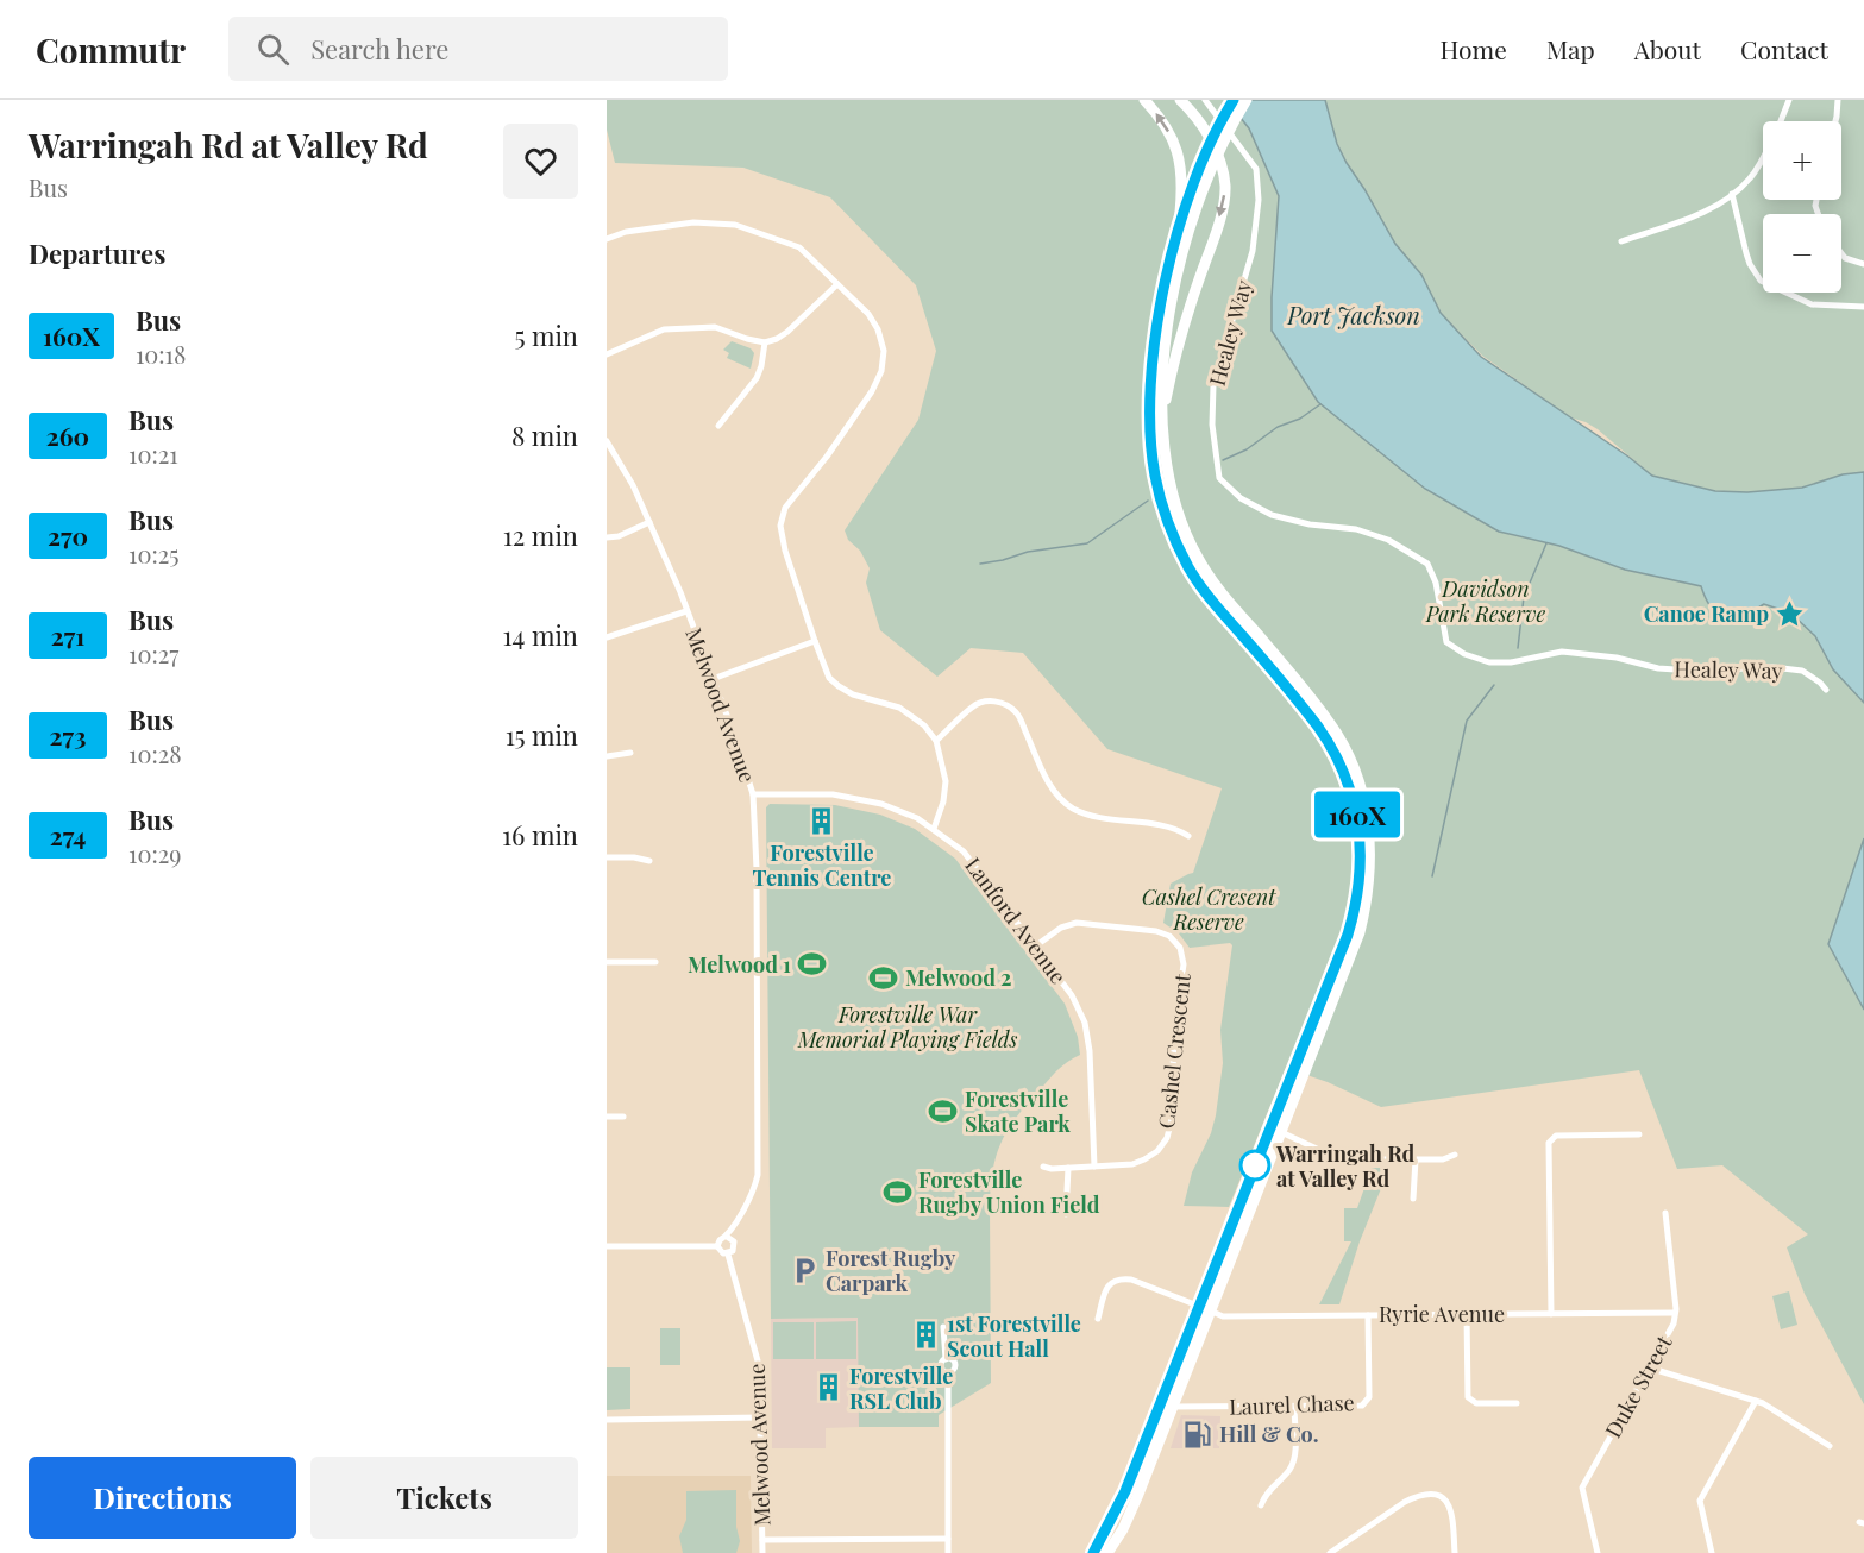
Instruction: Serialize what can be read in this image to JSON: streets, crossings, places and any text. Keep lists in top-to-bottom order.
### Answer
{
  "streets": {
    "street": [
      "Healey Way",
      "Melwood Avenue",
      "Lanford Avenue",
      "Cashel Crescent",
      "Ryrie Avenue",
      "Duke Street",
      "Laurel Chase"
    ]
  },
  "crossings": [
    ["Melwood Avenue", "Lanford Avenue"],
    ["Lanford Avenue", "Cashel Crescent"],
    ["Ryrie Avenue", "Duke Street"],
    ["Ryrie Avenue", "Laurel Chase"]
  ],
  "water": ["Port Jackson"],
  "parks": ["Davidson Park Reserve", "Cashel Cresent Reserve", "Forestville War Memorial Playing Fields"],
  "places": {
    "place": ["Canoe Ramp"],
    "building": ["Forestville Tennis Centre", "1st Forestville Scout Hall", "Forestville RSL Club"],
    "sports": [
      "Melwood 1",
      "Melwood 2",
      "Forestville Skate Park",
      "Forestville Rugby Union Field"
    ],
    "other": ["Warringah Rd at Valley Rd"],
    "parking": ["Forest Rugby Carpark"],
    "fuel station": ["Hill & Co."]
  },
  "lines": ["bus line 160X"],
  "page": {
    "header": "Commutr",
    "search": "Search here",
    "nav": [
      "Home",
      "Map",
      "About",
      "Contact"
    ],
    "heading": [
      ["Warringah Rd at Valley Rd", "Bus"],
      "Departures"
    ],
    "on_map": "160X",
    "map_buttons": ["+", "−"],
    "list": [
      {
        "mark": "160X",
        "name": "Bus",
        "note": "10:18",
        "value": "5 min"
      },
      {
        "mark": "260",
        "name": "Bus",
        "note": "10:21",
        "value": "8 min"
      },
      {
        "mark": "270",
        "name": "Bus",
        "note": "10:25",
        "value": "12 min"
      },
      {
        "mark": "271",
        "name": "Bus",
        "note": "10:27",
        "value": "14 min"
      },
      {
        "mark": "273",
        "name": "Bus",
        "note": "10:28",
        "value": "15 min"
      },
      {
        "mark": "274",
        "name": "Bus",
        "note": "10:29",
        "value": "16 min"
      }
    ],
    "buttons": ["Directions", "Tickets"]
  }
}
